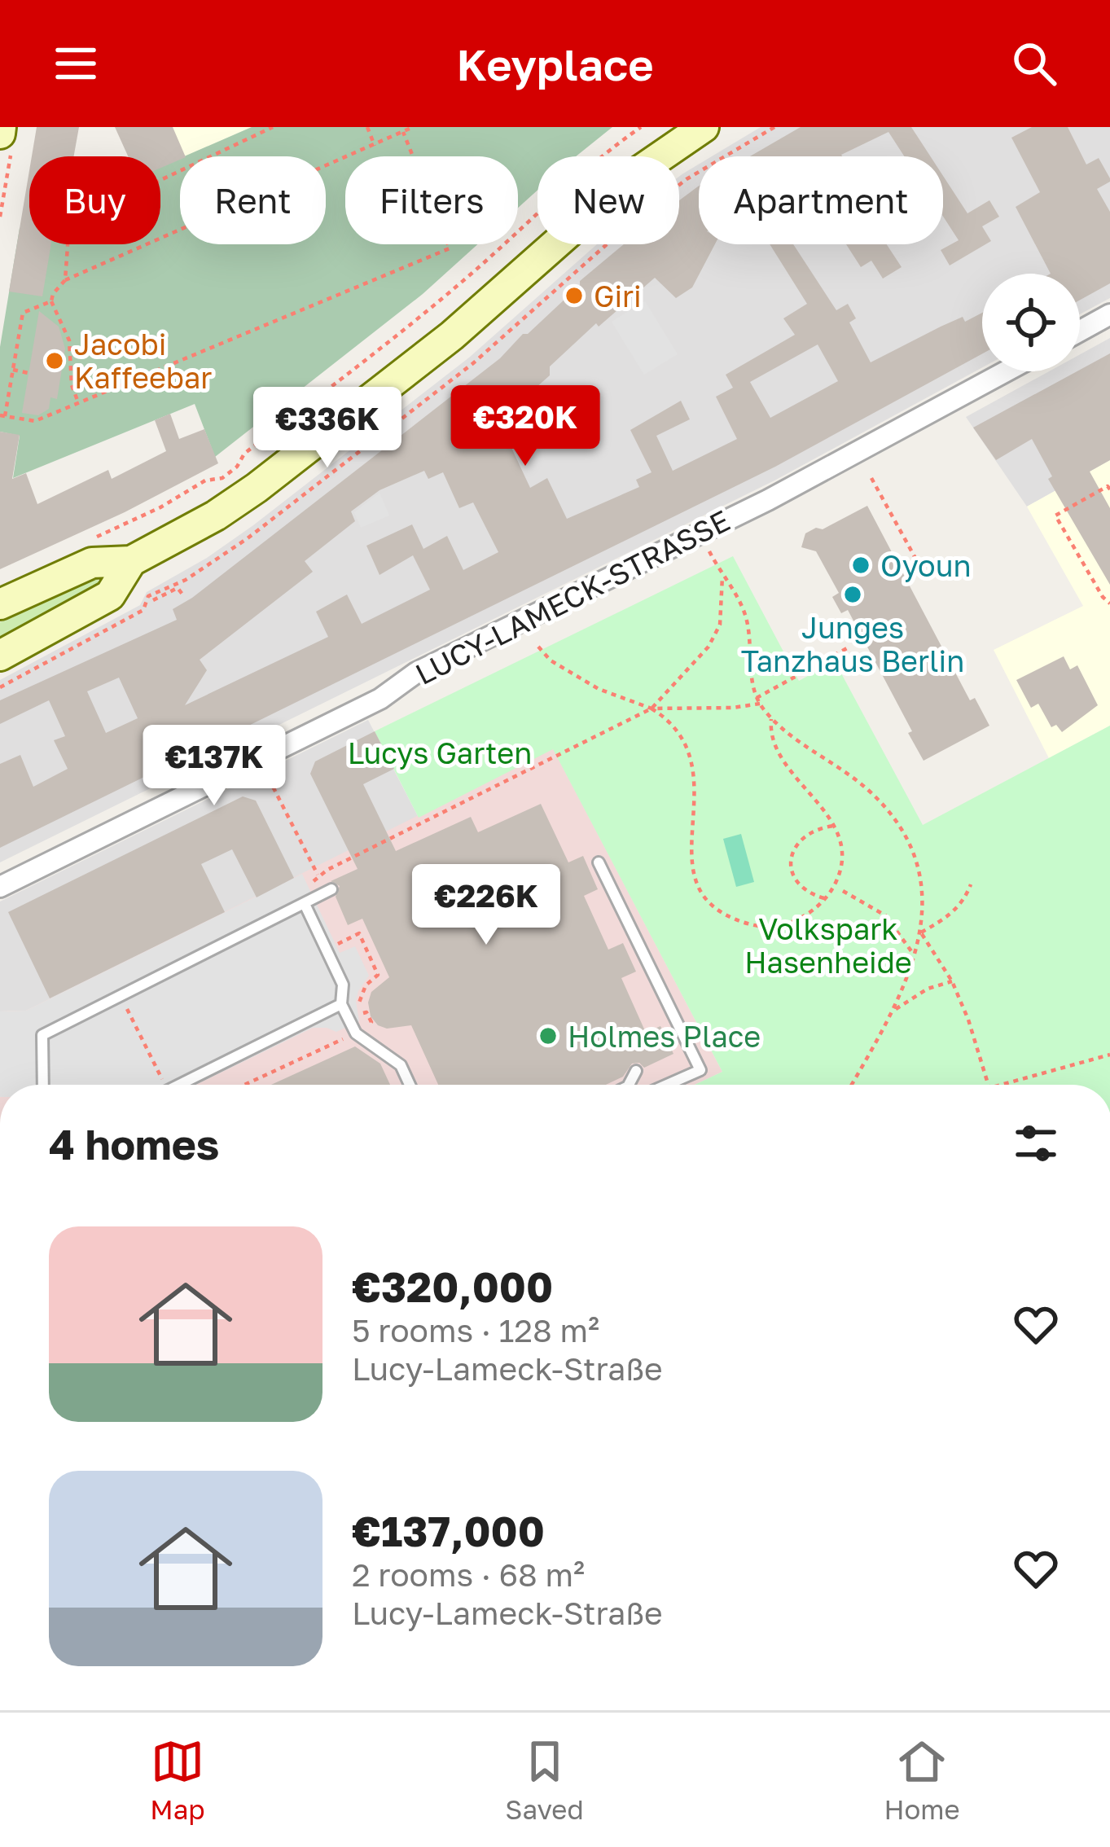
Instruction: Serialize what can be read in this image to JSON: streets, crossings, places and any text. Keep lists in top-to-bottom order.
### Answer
{
  "streets": {
    "street": ["LUCY-LAMECK-STRASSE"]
  },
  "parks": ["Lucys Garten", "Volkspark Hasenheide"],
  "places": [
    "Giri",
    "Jacobi Kaffeebar",
    "Oyoun",
    "Junges Tanzhaus Berlin",
    "Holmes Place"
  ],
  "page": {
    "header": "Keyplace",
    "chip": [
      "Buy",
      "Rent",
      "Filters",
      "New",
      "Apartment"
    ],
    "price": [
      "€320K",
      "€336K",
      "€137K",
      "€226K"
    ],
    "heading": "4 homes",
    "list": [
      {
        "name": "€320,000",
        "note": "5 rooms · 128 m² · Lucy-Lameck-Straße"
      },
      {
        "name": "€137,000",
        "note": "2 rooms · 68 m² · Lucy-Lameck-Straße"
      }
    ],
    "tabs": ["Map", "Saved", "Home"]
  }
}
